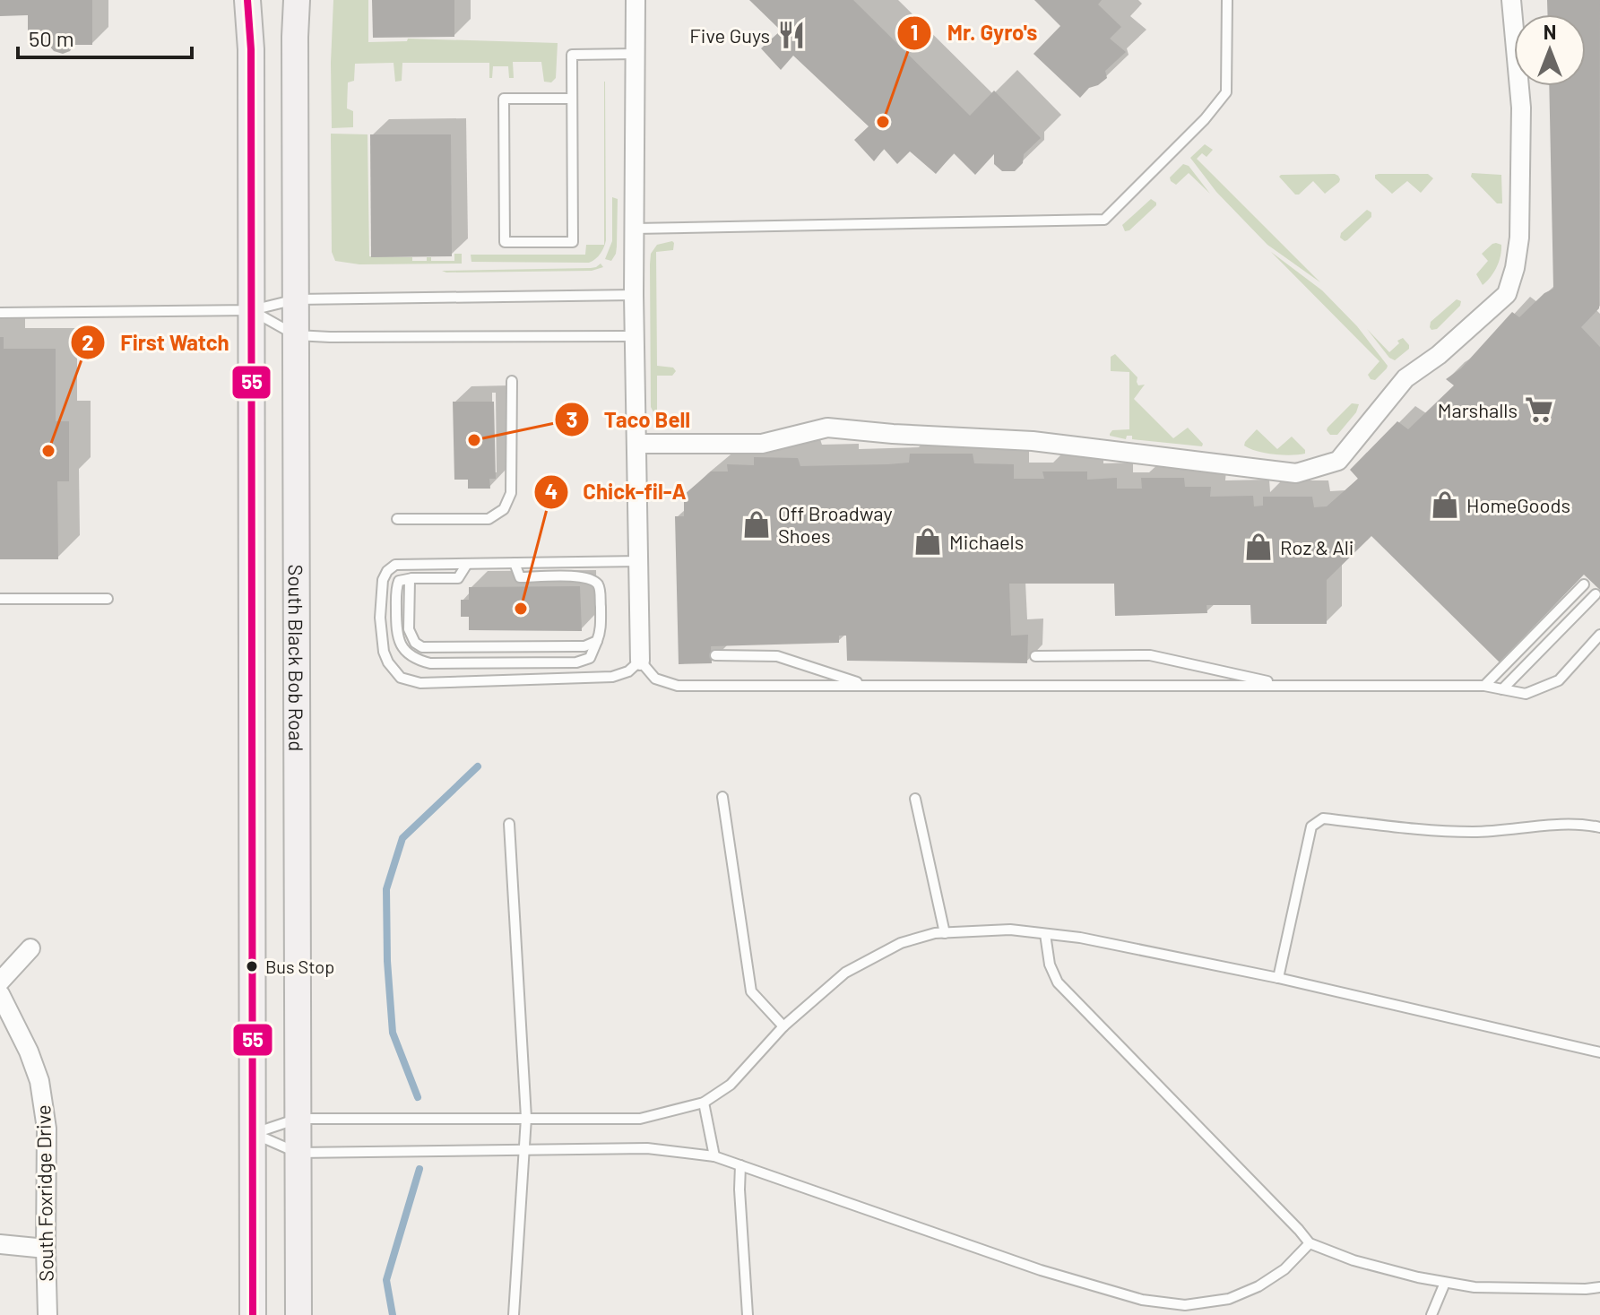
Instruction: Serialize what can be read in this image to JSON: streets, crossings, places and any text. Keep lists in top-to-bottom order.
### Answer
{
  "streets": {
    "main road": ["South Black Bob Road"],
    "street": ["South Foxridge Drive"]
  },
  "places": {
    "restaurant": ["Five Guys"],
    "other": [
      "Mr. Gyro's",
      "Taco Bell",
      "First Watch",
      "Chick-fil-A",
      "Bus Stop"
    ],
    "supermarket": ["Marshalls"],
    "shop": [
      "HomeGoods",
      "Off Broadway Shoes",
      "Michaels",
      "Roz & Ali"
    ]
  },
  "lines": ["transit line 55"],
  "scale_bar": "50 m",
  "north": "top"
}
